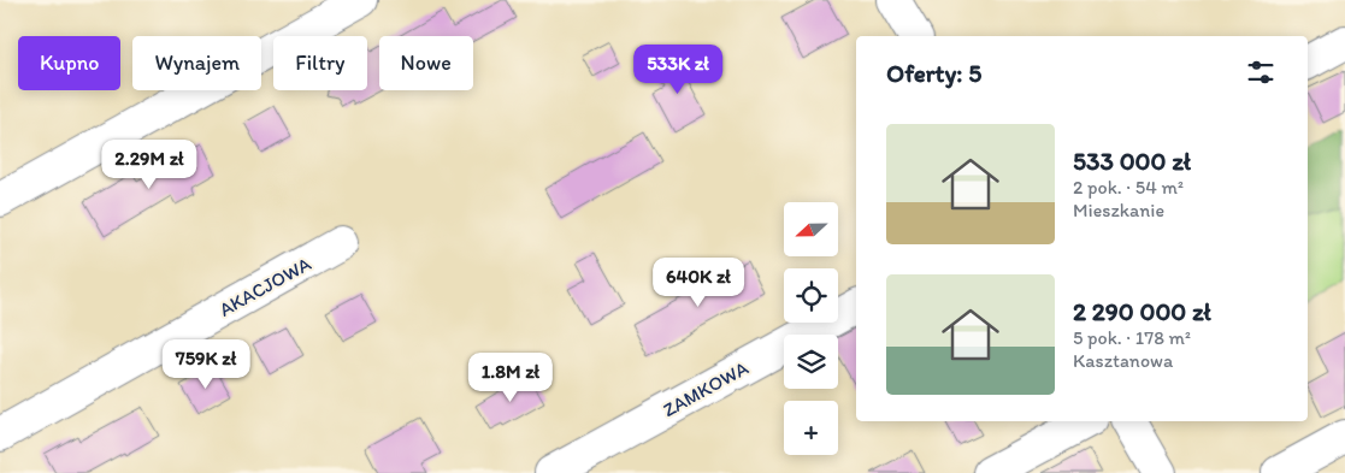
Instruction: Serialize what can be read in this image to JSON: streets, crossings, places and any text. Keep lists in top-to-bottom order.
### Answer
{
  "streets": {
    "street": ["AKACJOWA", "ZAMKOWA"]
  },
  "north": "left",
  "page": {
    "chip": [
      "Kupno",
      "Wynajem",
      "Filtry",
      "Nowe"
    ],
    "heading": "Oferty: 5",
    "price": [
      "533K zł",
      "2.29M zł",
      "640K zł",
      "759K zł",
      "1.8M zł"
    ],
    "list": [
      {
        "name": "533 000 zł",
        "note": "2 pok. · 54 m² · Mieszkanie"
      },
      {
        "name": "2 290 000 zł",
        "note": "5 pok. · 178 m² · Kasztanowa"
      }
    ],
    "map_buttons": "+"
  }
}
